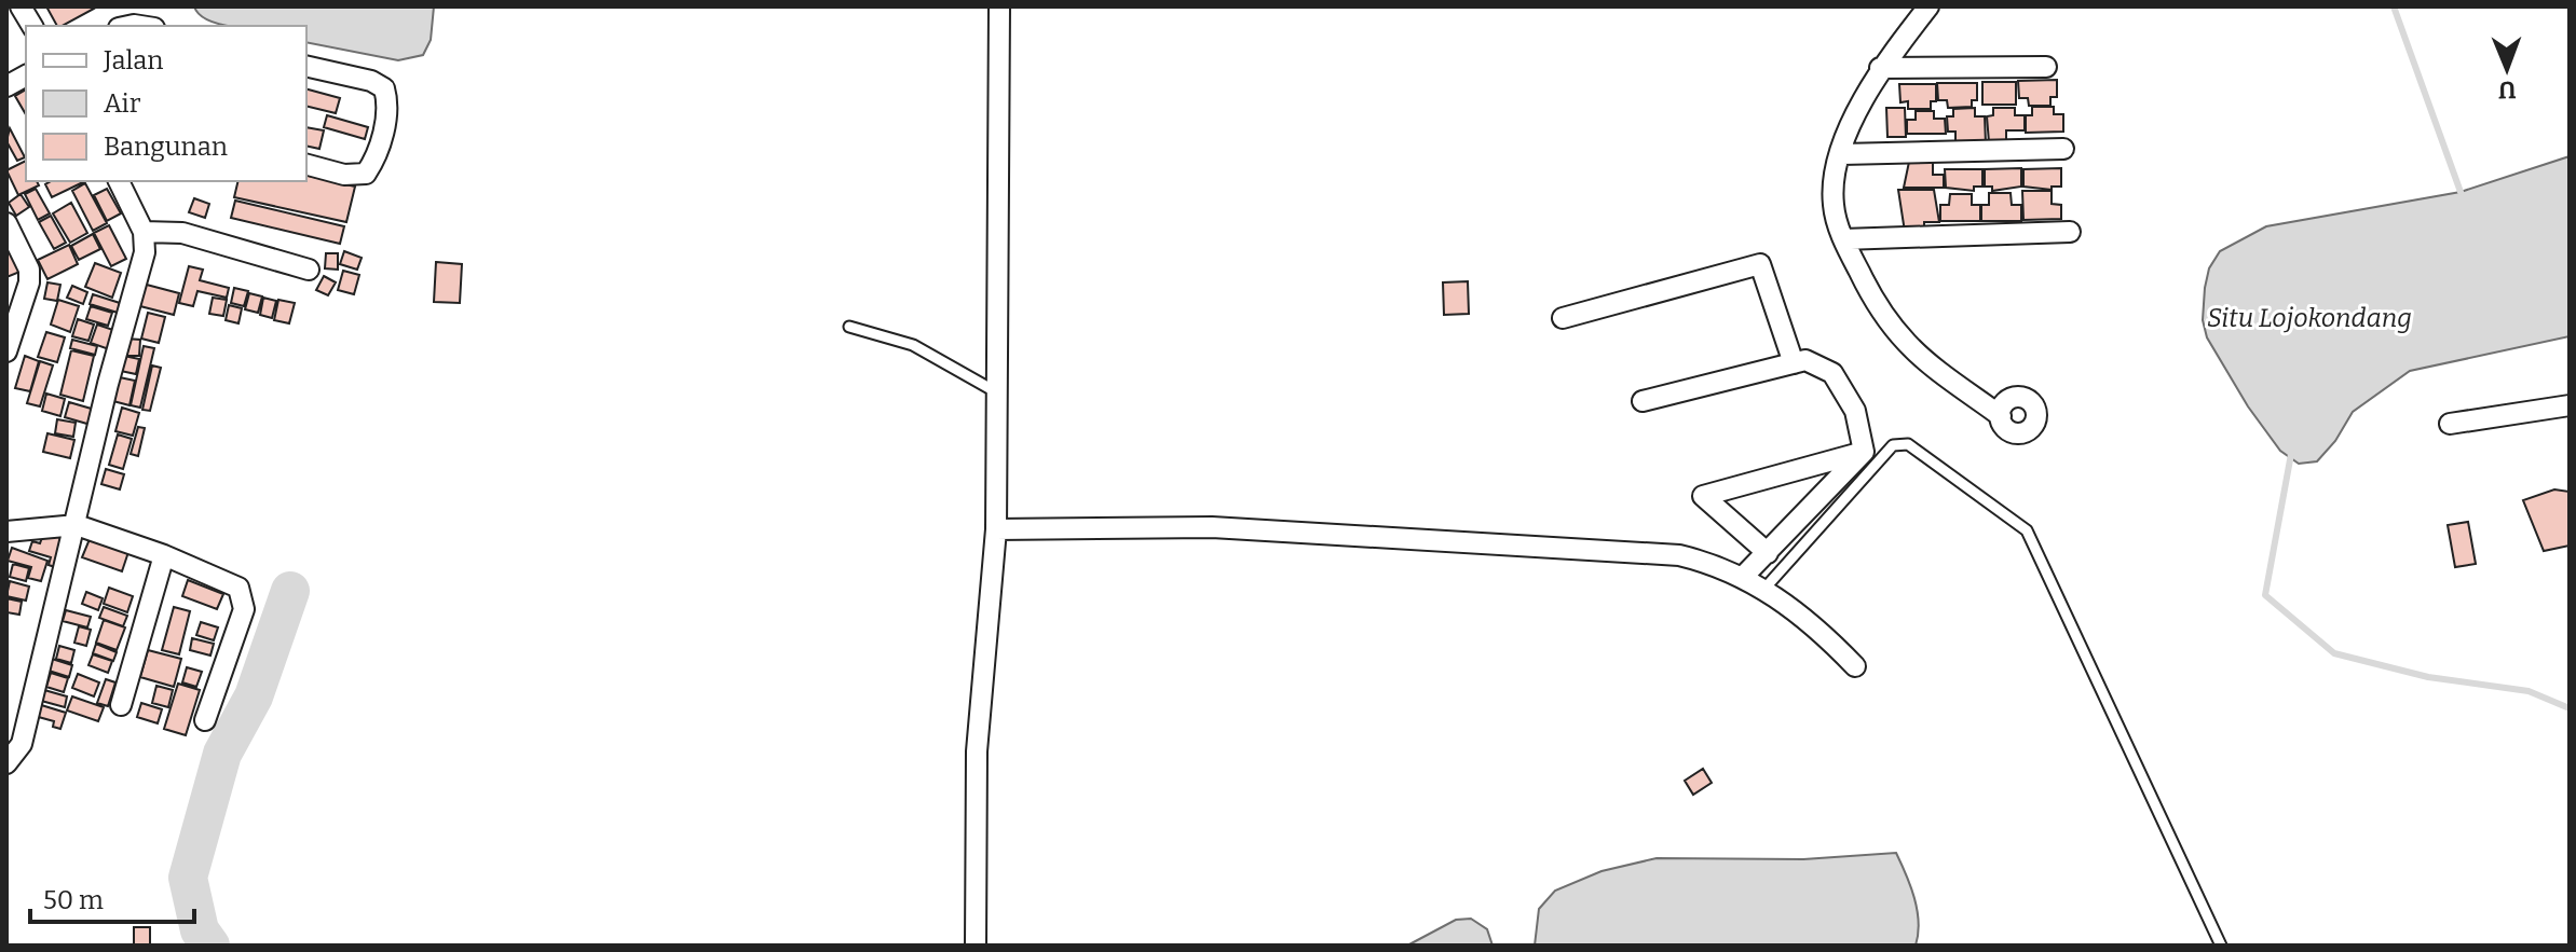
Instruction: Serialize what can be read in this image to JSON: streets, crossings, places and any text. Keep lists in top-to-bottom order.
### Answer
{
  "water": ["Situ Lojokondang"],
  "legend": ["Jalan", "Air", "Bangunan"],
  "scale_bar": "50 m",
  "north": "bottom"
}
